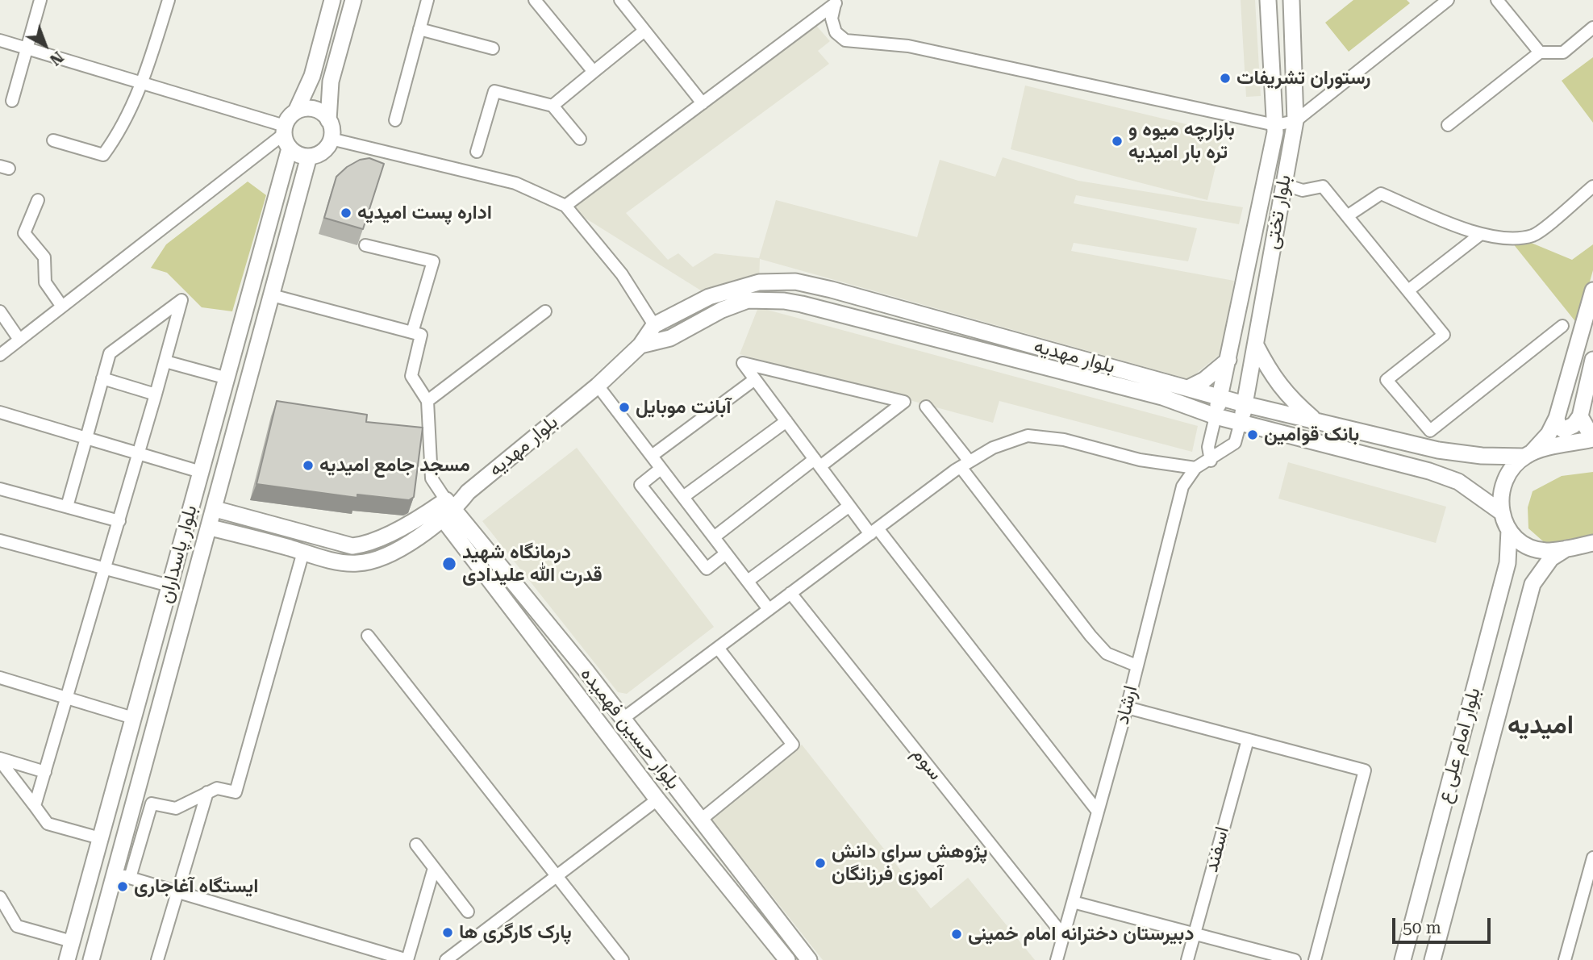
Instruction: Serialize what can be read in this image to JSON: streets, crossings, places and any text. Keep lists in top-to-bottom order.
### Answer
{
  "streets": {
    "street": [
      "بلوار تختی",
      "بلوار مهدیه",
      "بلوار پاسداران",
      "ارشاد",
      "بلوار حسین فهمیده",
      "بلوار امام علی ع",
      "سوم",
      "اسفند"
    ]
  },
  "crossings": [
    ["بلوار تختی", "بلوار مهدیه"],
    ["بلوار مهدیه", "بلوار پاسداران"],
    ["بلوار مهدیه", "بلوار حسین فهمیده"],
    ["ارشاد", "سوم"]
  ],
  "districts": ["امیدیه"],
  "places": [
    "رستوران تشریفات",
    "بازارچه میوه و تره بار امیدیه",
    "اداره پست امیدیه",
    "آبانت موبایل",
    "بانک قوامین",
    "مسجد جامع امیدیه",
    "درمانگاه شهید قدرت الله علیدادی",
    "پژوهش سرای دانش آموزی فرزانگان",
    "ایستگاه آغاجاری",
    "پارک کارگری ها",
    "دبیرستان دخترانه امام خمینی"
  ],
  "scale_bar": "50 m",
  "north": "bottom right"
}
